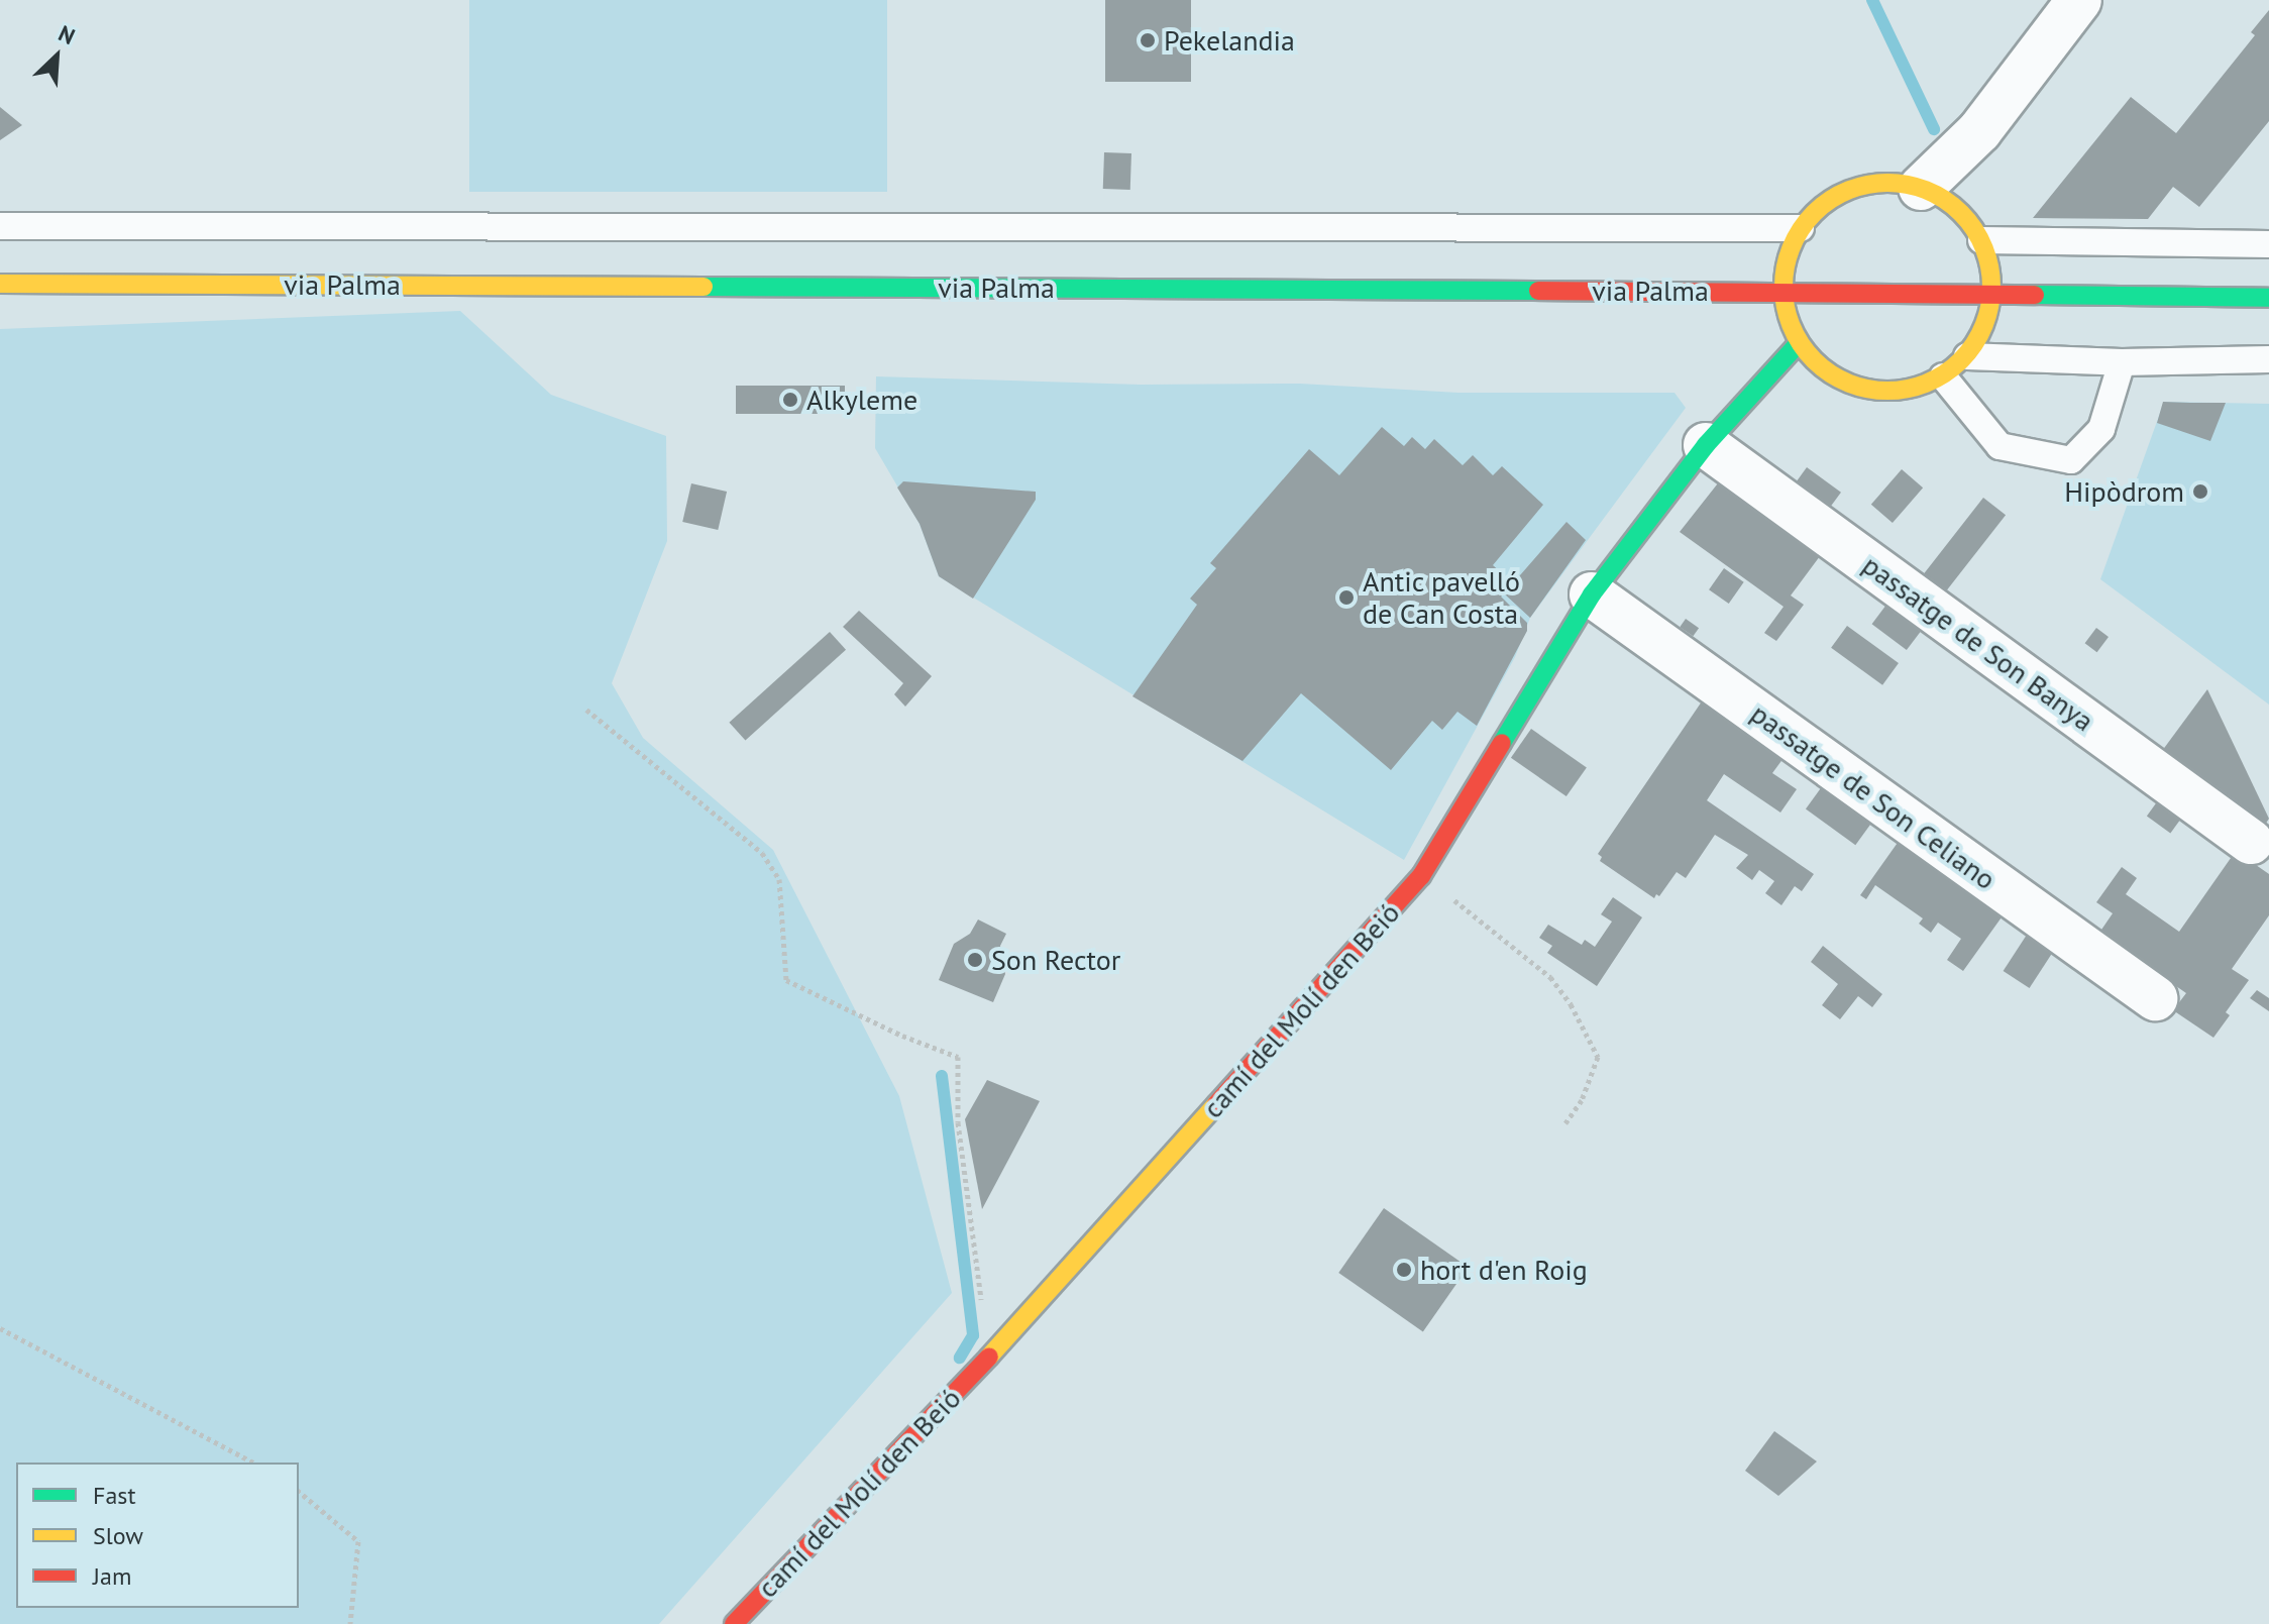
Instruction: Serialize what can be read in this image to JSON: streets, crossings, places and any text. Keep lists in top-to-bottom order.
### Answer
{
  "streets": {
    "main road": ["via Palma", "camí del Molí den Beió"],
    "street": ["passatge de Son Banya", "passatge de Son Celiano"]
  },
  "crossings": [
    ["passatge de Son Banya", "camí del Molí den Beió"],
    ["passatge de Son Celiano", "camí del Molí den Beió"]
  ],
  "places": [
    "Pekelandia",
    "Alkyleme",
    "Hipòdrom",
    "Antic pavelló de Can Costa",
    "Son Rector",
    "hort d'en Roig"
  ],
  "legend": ["Fast", "Slow", "Jam"],
  "north": "top right"
}
